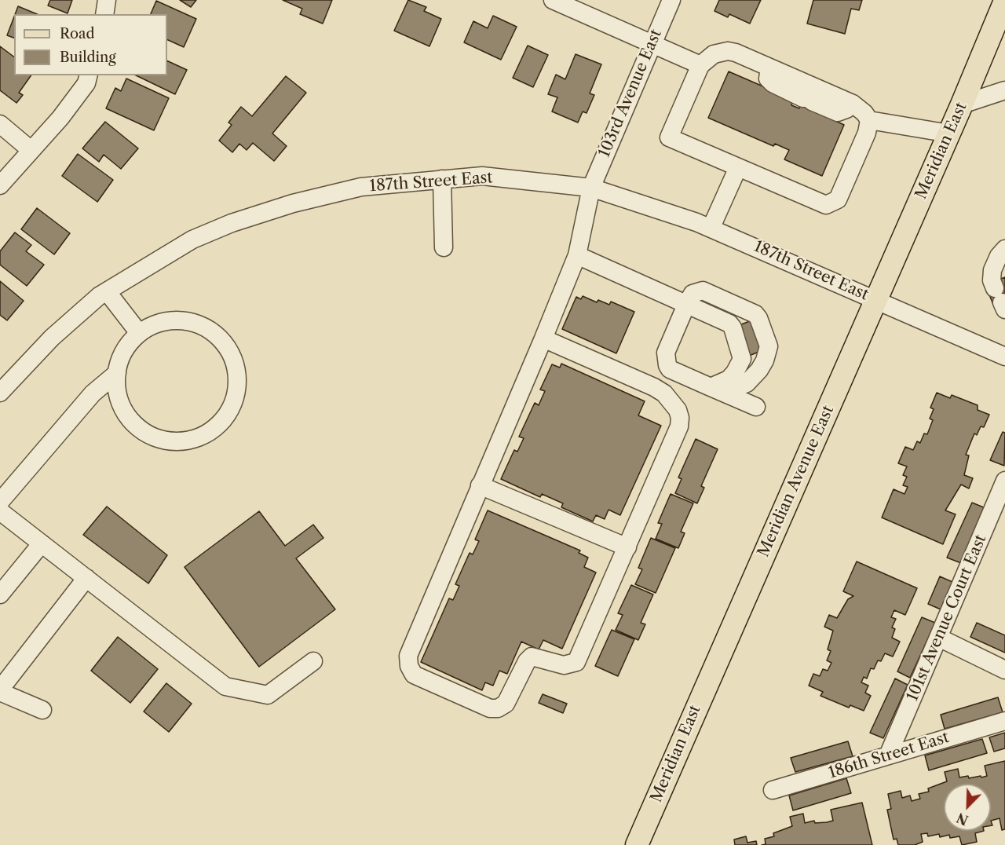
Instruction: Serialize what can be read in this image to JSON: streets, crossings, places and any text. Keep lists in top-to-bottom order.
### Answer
{
  "streets": {
    "main road": ["Meridian East", "Meridian Avenue East"],
    "street": [
      "103rd Avenue East",
      "187th Street East",
      "101st Avenue Court East",
      "186th Street East"
    ]
  },
  "crossings": [
    ["103rd Avenue East", "187th Street East"],
    ["Meridian East", "187th Street East"],
    ["Meridian East", "Meridian Avenue East"],
    ["187th Street East", "Meridian Avenue East"],
    ["101st Avenue Court East", "186th Street East"]
  ],
  "legend": ["Road", "Building"],
  "north": "bottom left"
}
